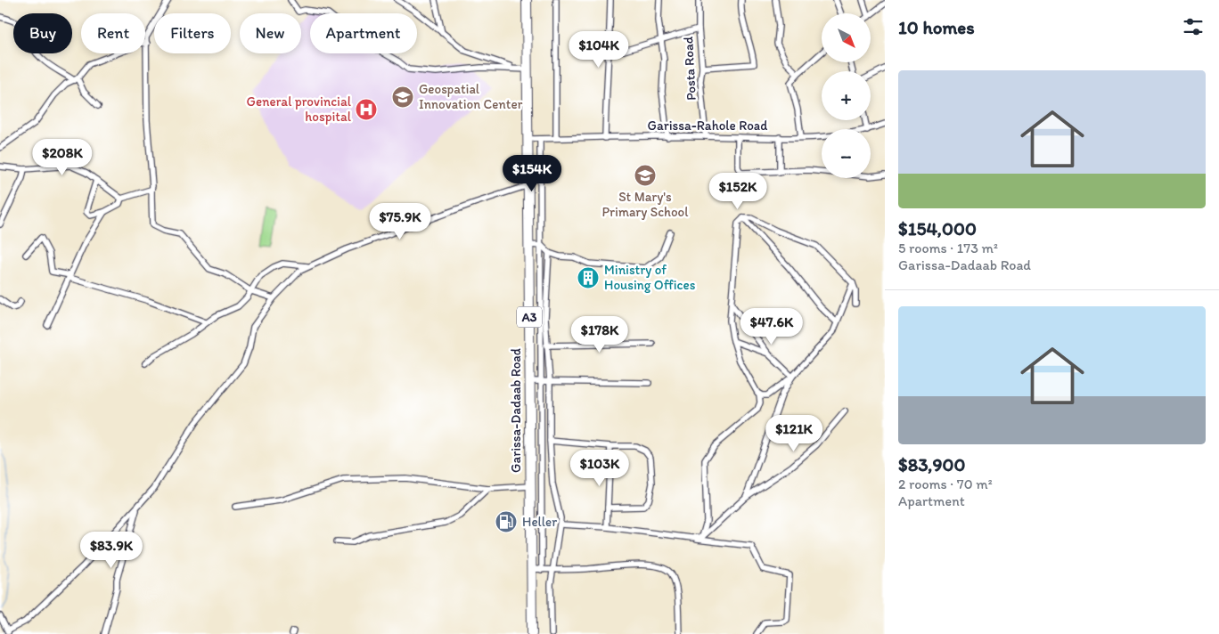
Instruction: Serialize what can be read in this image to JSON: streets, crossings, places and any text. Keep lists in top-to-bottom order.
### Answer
{
  "streets": {
    "highway": ["A3", "Garissa-Dadaab Road"],
    "street": ["Posta Road", "Garissa-Rahole Road"]
  },
  "crossings": [
    ["Posta Road", "Garissa-Rahole Road"],
    ["Garissa-Rahole Road", "Garissa-Dadaab Road"]
  ],
  "places": {
    "school or university": ["Geospatial Innovation Center", "St Mary's Primary School"],
    "hospital": ["General provincial hospital"],
    "building": ["Ministry of Housing Offices"],
    "fuel station": ["Heller"]
  },
  "north": "bottom right",
  "page": {
    "heading": "10 homes",
    "map_buttons": ["+", "−"],
    "chip": [
      "Buy",
      "Rent",
      "Filters",
      "New",
      "Apartment"
    ],
    "price": [
      "$104K",
      "$208K",
      "$154K",
      "$152K",
      "$75.9K",
      "$47.6K",
      "$178K",
      "$121K",
      "$103K",
      "$83.9K"
    ],
    "list": [
      {
        "name": "$154,000",
        "note": "5 rooms · 173 m² · Garissa-Dadaab Road"
      },
      {
        "name": "$83,900",
        "note": "2 rooms · 70 m² · Apartment"
      }
    ]
  }
}
